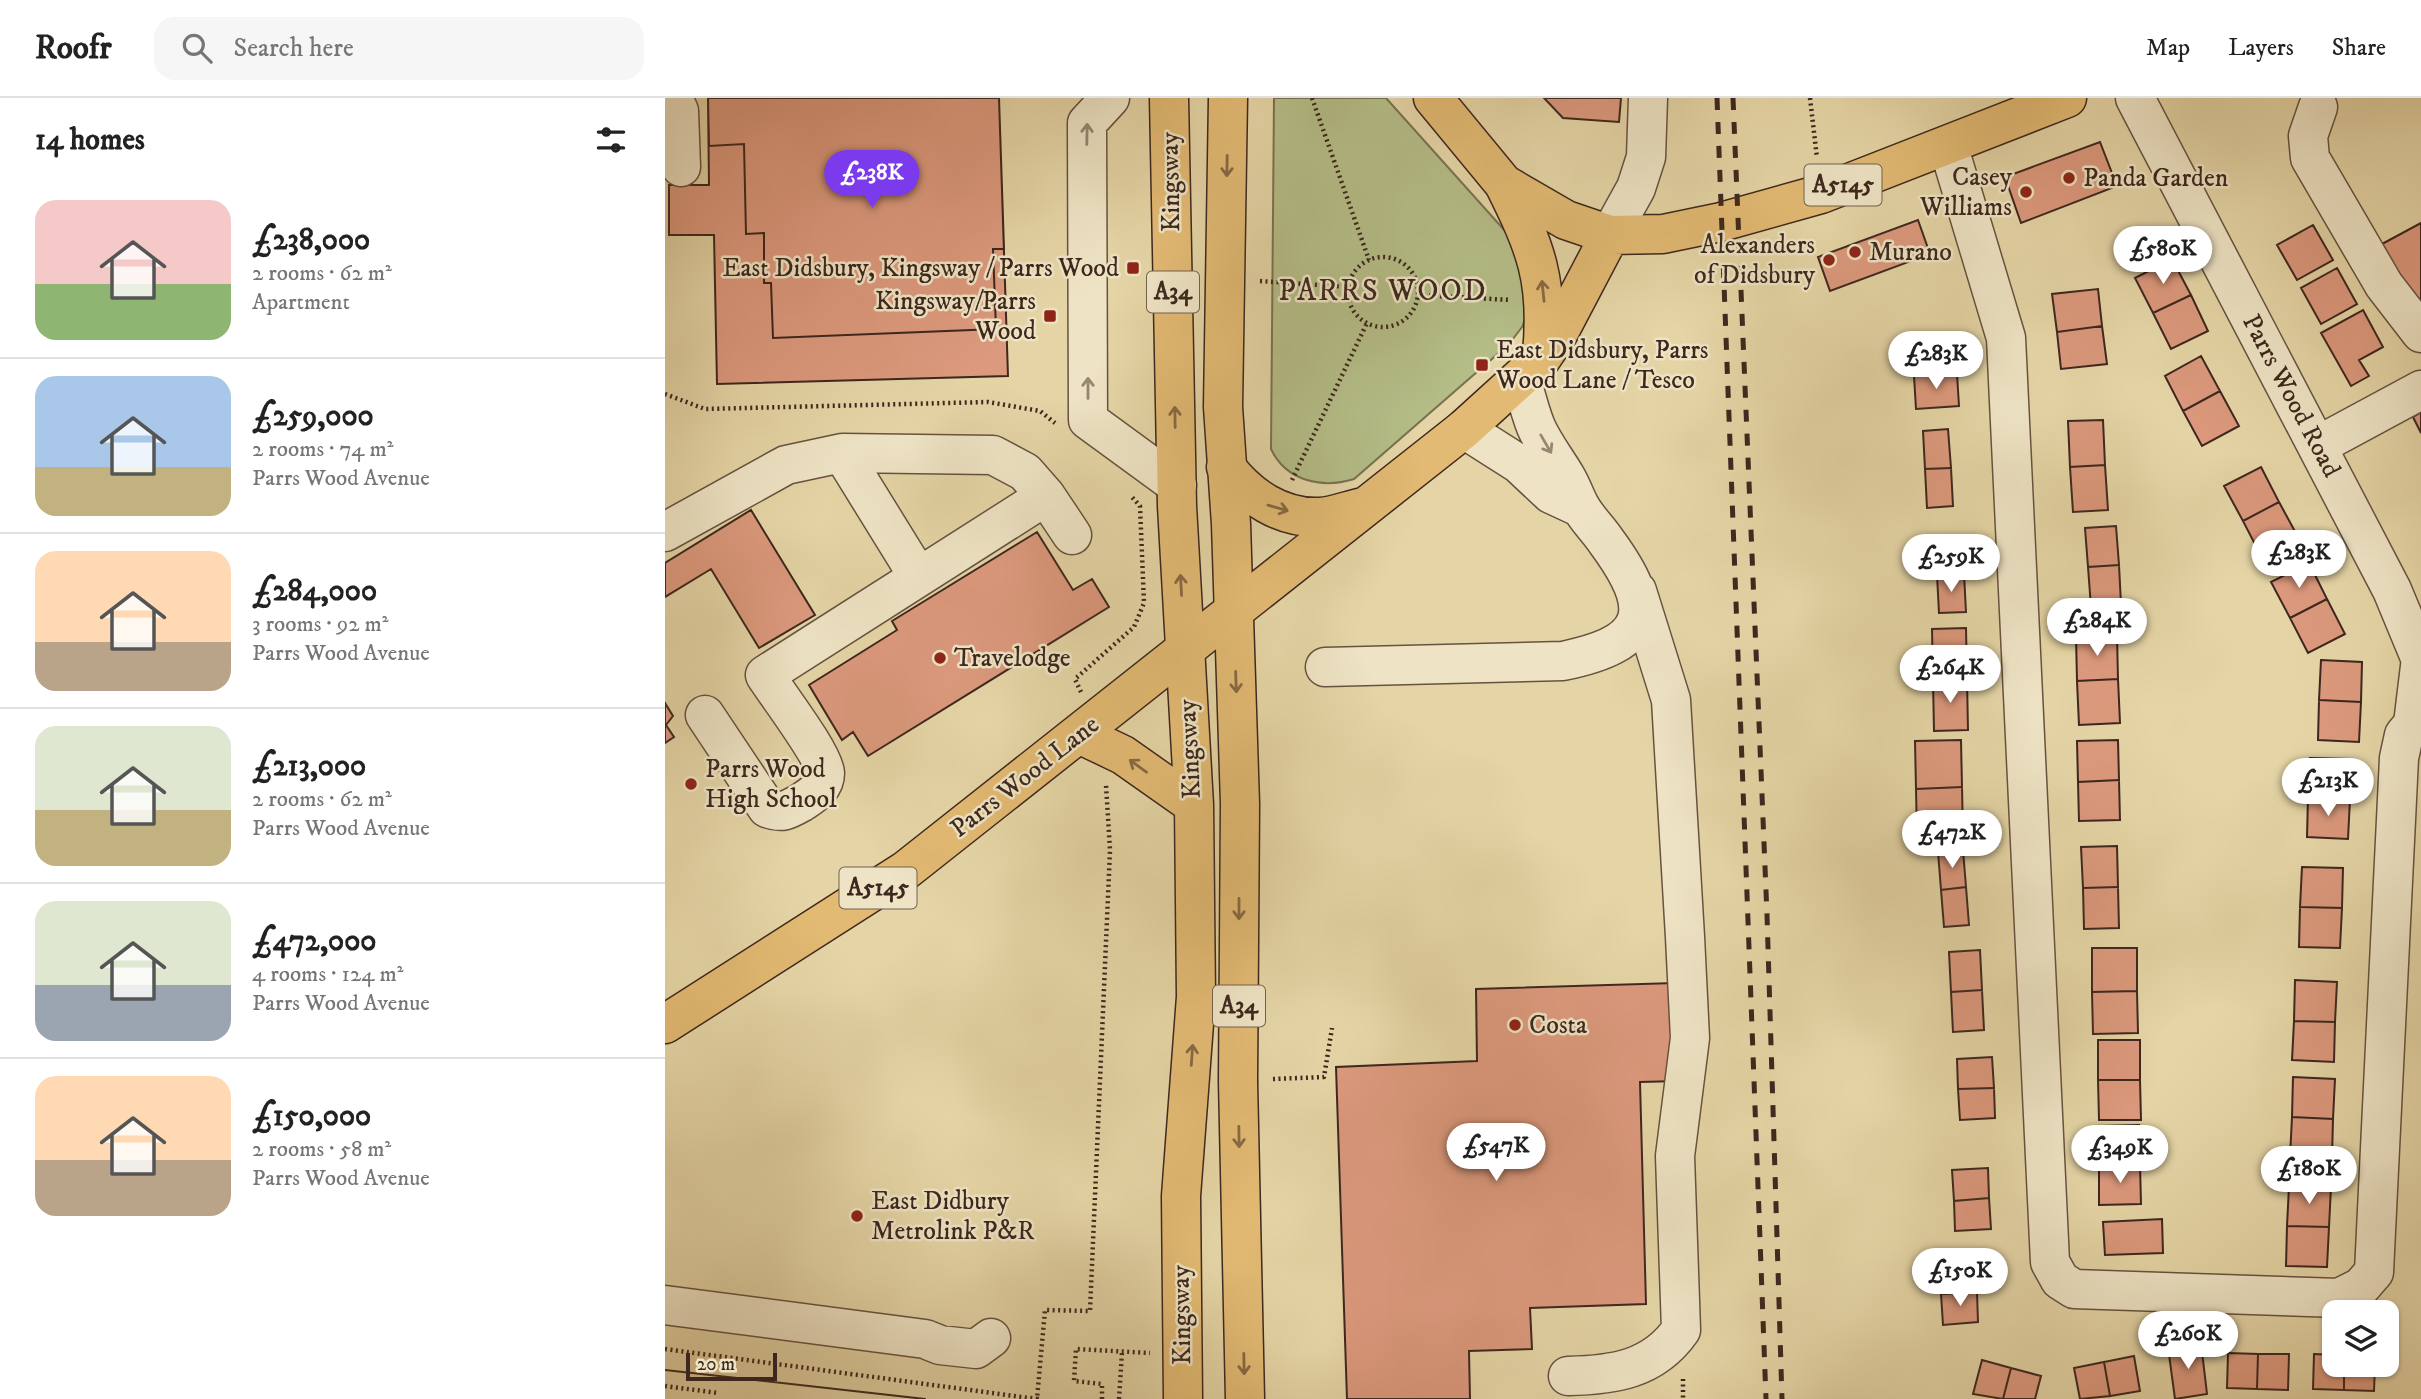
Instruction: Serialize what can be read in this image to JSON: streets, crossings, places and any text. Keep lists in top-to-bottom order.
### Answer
{
  "streets": {
    "main road": [
      "Kingsway",
      "A5145",
      "A34",
      "Parrs Wood Lane"
    ],
    "street": ["Parrs Wood Road"]
  },
  "crossings": [
    ["Kingsway", "Parrs Wood Lane"],
    ["A5145", "Parrs Wood Lane"]
  ],
  "districts": ["PARRS WOOD"],
  "places": {
    "other": [
      "Panda Garden",
      "Casey Williams",
      "Murano",
      "Alexanders of Didsbury",
      "Travelodge",
      "Parrs Wood High School",
      "Costa",
      "East Didbury Metrolink P&R"
    ],
    "transit": ["East Didsbury, Kingsway / Parrs Wood", "Kingsway/Parrs Wood", "East Didsbury, Parrs Wood Lane / Tesco"]
  },
  "scale_bar": "20 m",
  "page": {
    "header": "Roofr",
    "search": "Search here",
    "nav": ["Map", "Layers", "Share"],
    "heading": "14 homes",
    "price": [
      "£238K",
      "£580K",
      "£283K",
      "£283K",
      "£259K",
      "£284K",
      "£264K",
      "£213K",
      "£472K",
      "£547K",
      "£349K",
      "£180K",
      "£150K",
      "£260K"
    ],
    "list": [
      {
        "name": "£238,000",
        "note": "2 rooms · 62 m² · Apartment"
      },
      {
        "name": "£259,000",
        "note": "2 rooms · 74 m² · Parrs Wood Avenue"
      },
      {
        "name": "£284,000",
        "note": "3 rooms · 92 m² · Parrs Wood Avenue"
      },
      {
        "name": "£213,000",
        "note": "2 rooms · 62 m² · Parrs Wood Avenue"
      },
      {
        "name": "£472,000",
        "note": "4 rooms · 124 m² · Parrs Wood Avenue"
      },
      {
        "name": "£150,000",
        "note": "2 rooms · 58 m² · Parrs Wood Avenue"
      }
    ],
    "scale": "20 m"
  }
}
